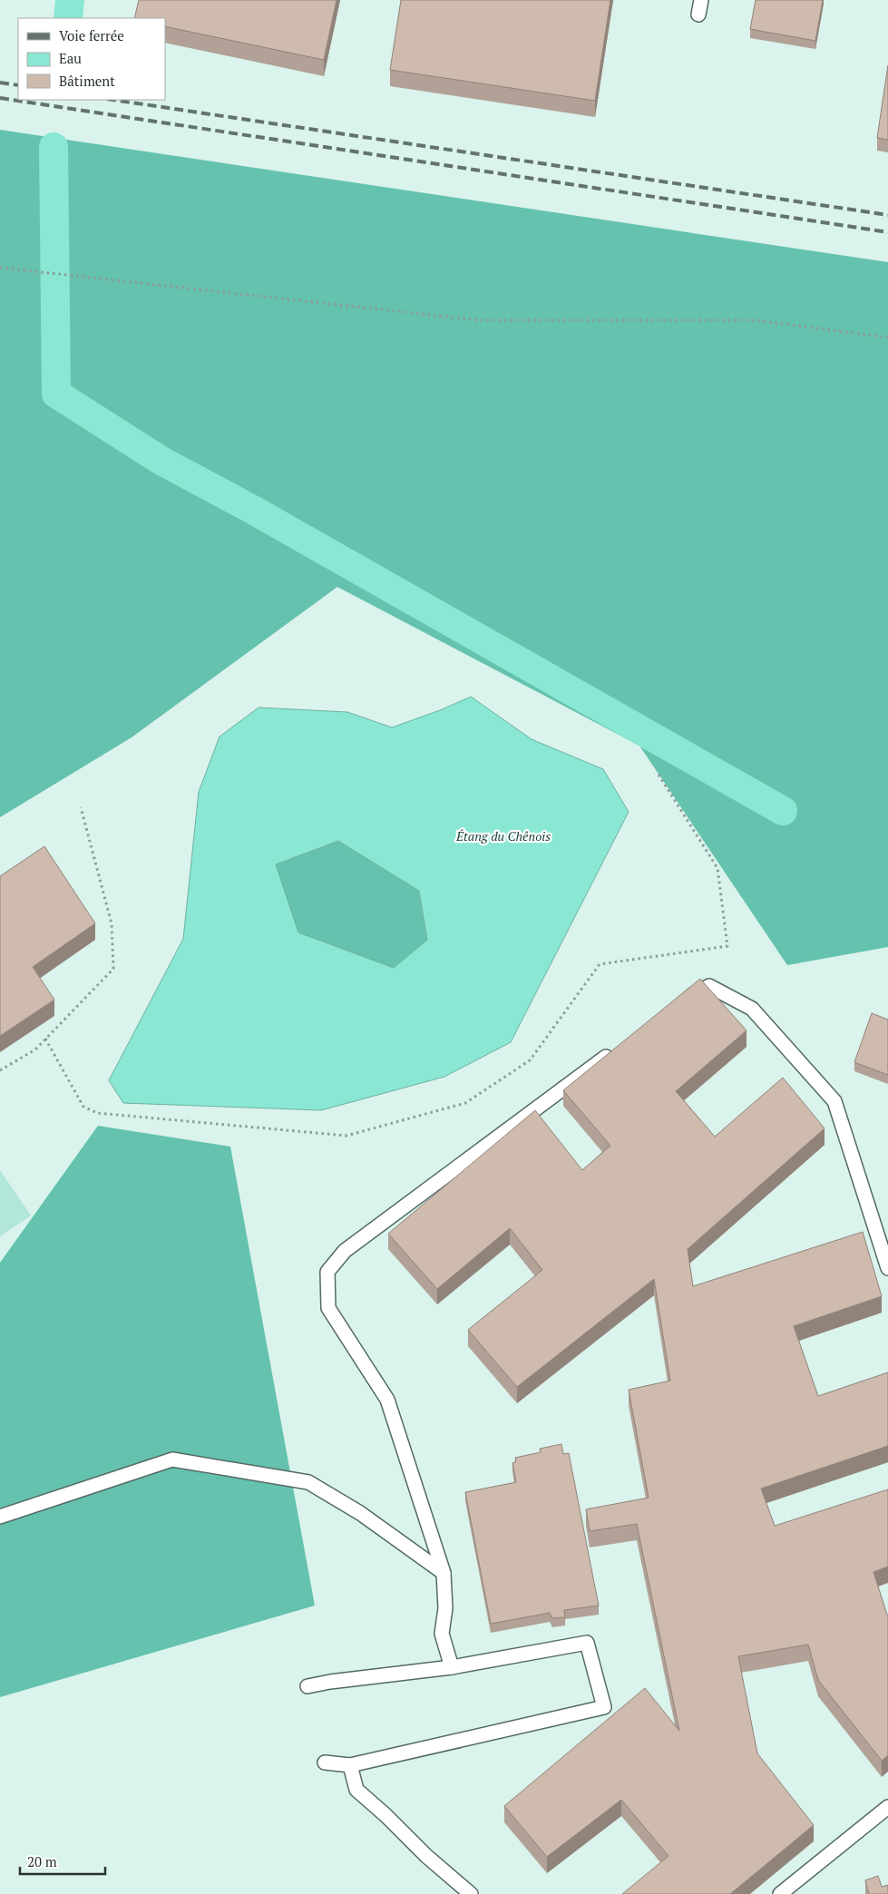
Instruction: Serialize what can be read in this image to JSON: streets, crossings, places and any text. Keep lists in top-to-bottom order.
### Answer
{
  "water": ["Étang du Chênois"],
  "legend": ["Voie ferrée", "Eau", "Bâtiment"],
  "scale_bar": "20 m"
}
